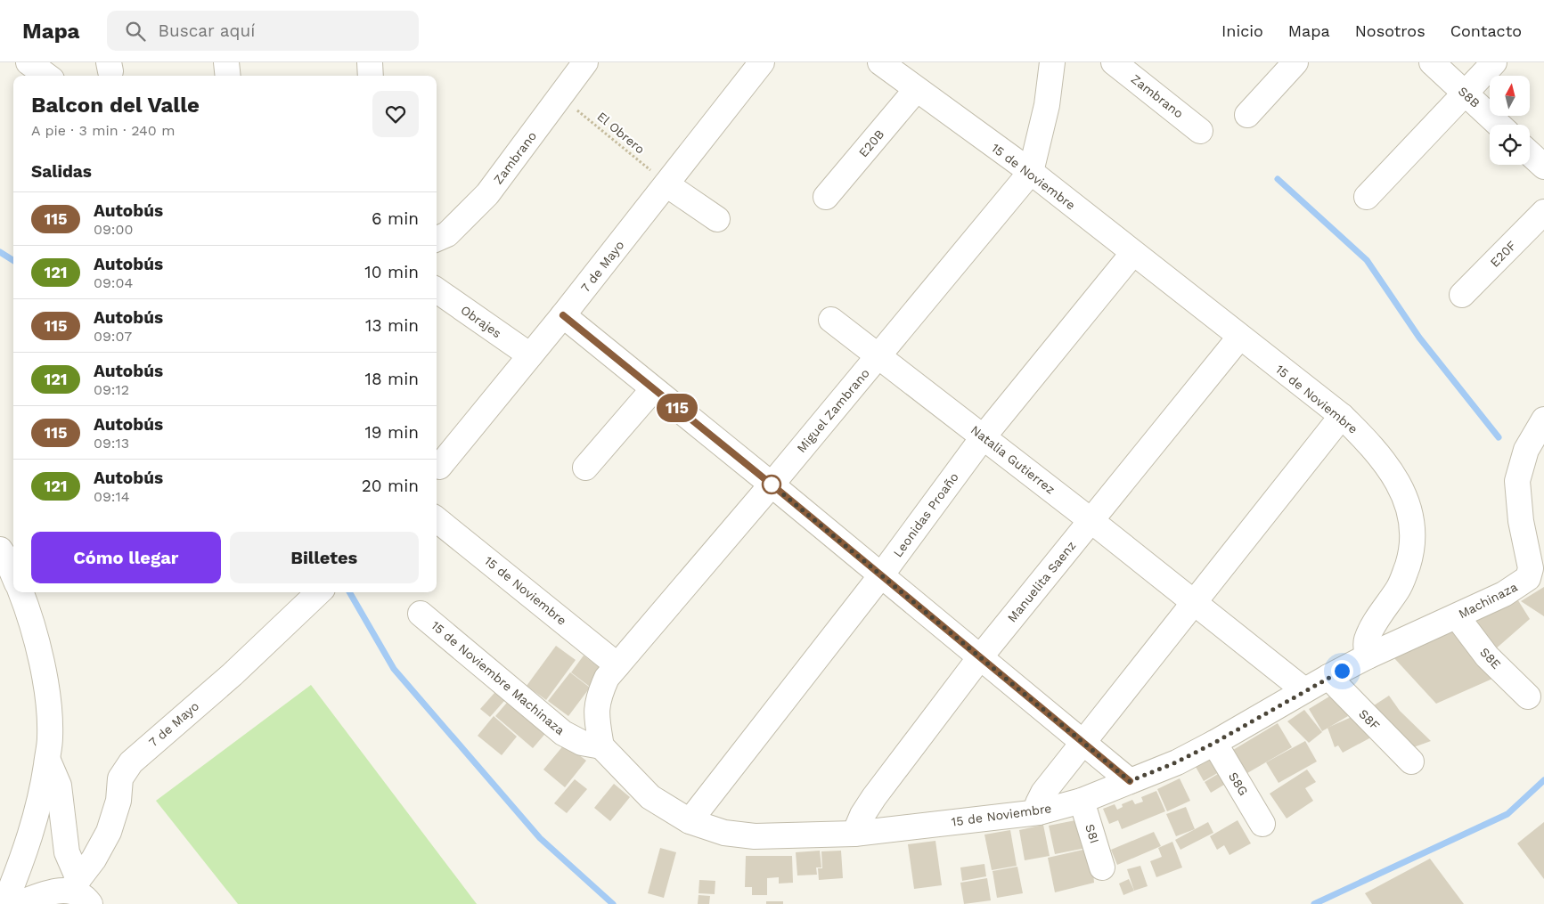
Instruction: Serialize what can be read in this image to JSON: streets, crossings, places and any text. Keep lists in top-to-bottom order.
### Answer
{
  "streets": {
    "street": [
      "Zambrano",
      "S8B",
      "E20B",
      "15 de Noviembre",
      "E20F",
      "7 de Mayo",
      "Obrajes",
      "Miguel Zambrano",
      "Natalia Gutierrez",
      "Leonidas Proaño",
      "Manuelita Saenz",
      "Machinaza",
      "S8E",
      "15 de Noviembre Machinaza",
      "S8F",
      "S8G",
      "S8I"
    ],
    "path": ["El Obrero"]
  },
  "crossings": [
    ["Zambrano", "El Obrero"],
    ["El Obrero", "7 de Mayo"],
    ["E20B", "15 de Noviembre"],
    ["15 de Noviembre", "Miguel Zambrano"],
    ["15 de Noviembre", "Natalia Gutierrez"],
    ["15 de Noviembre", "Leonidas Proaño"],
    ["15 de Noviembre", "Manuelita Saenz"],
    ["15 de Noviembre", "Machinaza"],
    ["15 de Noviembre", "15 de Noviembre Machinaza"],
    ["15 de Noviembre", "S8F"],
    ["15 de Noviembre", "S8G"],
    ["15 de Noviembre", "S8I"],
    ["7 de Mayo", "Obrajes"],
    ["Miguel Zambrano", "Natalia Gutierrez"],
    ["Miguel Zambrano", "15 de Noviembre Machinaza"],
    ["Natalia Gutierrez", "Leonidas Proaño"],
    ["Natalia Gutierrez", "Manuelita Saenz"],
    ["Machinaza", "S8E"]
  ],
  "lines": ["bus line 115"],
  "north": "top",
  "page": {
    "header": "Mapa",
    "search": "Buscar aquí",
    "nav": [
      "Inicio",
      "Mapa",
      "Nosotros",
      "Contacto"
    ],
    "on_map": "115",
    "heading": [
      ["Balcon del Valle", "A pie · 3 min · 240 m"],
      "Salidas"
    ],
    "list": [
      {
        "mark": "115",
        "name": "Autobús",
        "note": "09:00",
        "value": "6 min"
      },
      {
        "mark": "121",
        "name": "Autobús",
        "note": "09:04",
        "value": "10 min"
      },
      {
        "mark": "115",
        "name": "Autobús",
        "note": "09:07",
        "value": "13 min"
      },
      {
        "mark": "121",
        "name": "Autobús",
        "note": "09:12",
        "value": "18 min"
      },
      {
        "mark": "115",
        "name": "Autobús",
        "note": "09:13",
        "value": "19 min"
      },
      {
        "mark": "121",
        "name": "Autobús",
        "note": "09:14",
        "value": "20 min"
      }
    ],
    "buttons": ["Cómo llegar", "Billetes"]
  }
}
